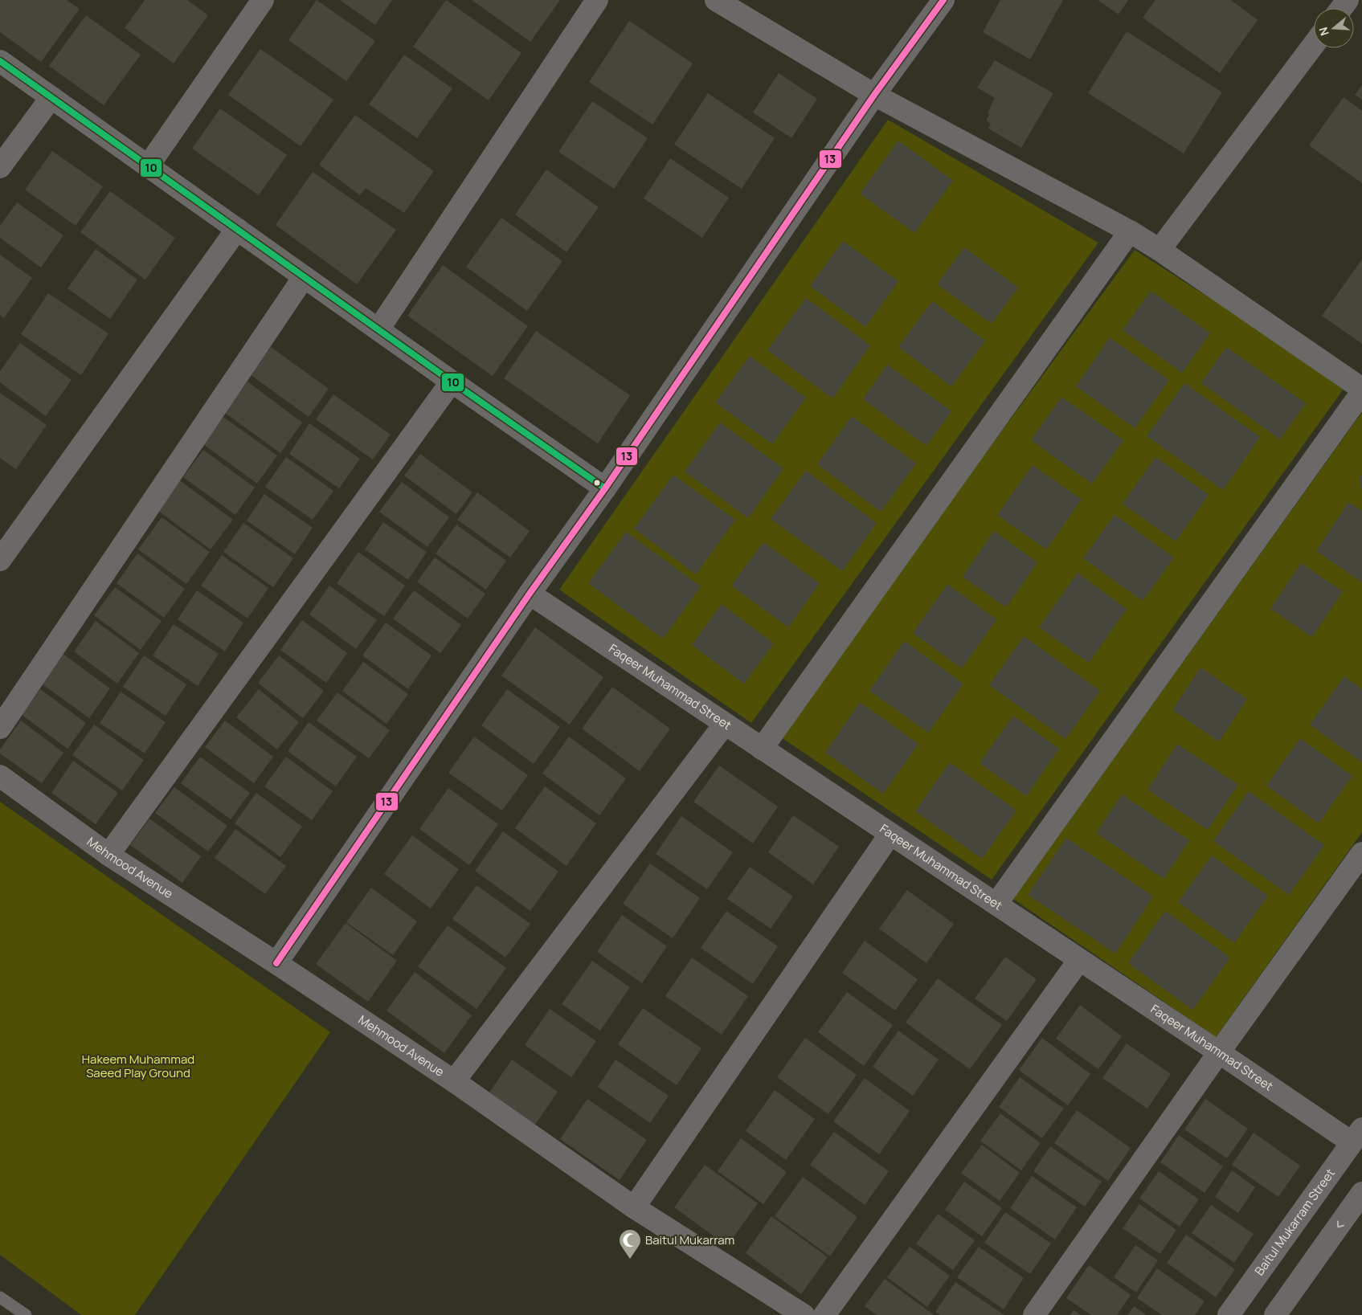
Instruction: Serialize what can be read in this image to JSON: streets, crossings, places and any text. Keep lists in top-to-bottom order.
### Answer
{
  "streets": {
    "street": ["Faqeer Muhammad Street", "Mehmood Avenue", "Baitul Mukarram Street"]
  },
  "crossings": [
    ["Faqeer Muhammad Street", "Baitul Mukarram Street"]
  ],
  "parks": ["Hakeem Muhammad Saeed Play Ground"],
  "places": {
    "mosque": ["Baitul Mukarram"]
  },
  "lines": ["transit line 13", "transit line 10"],
  "north": "left"
}
